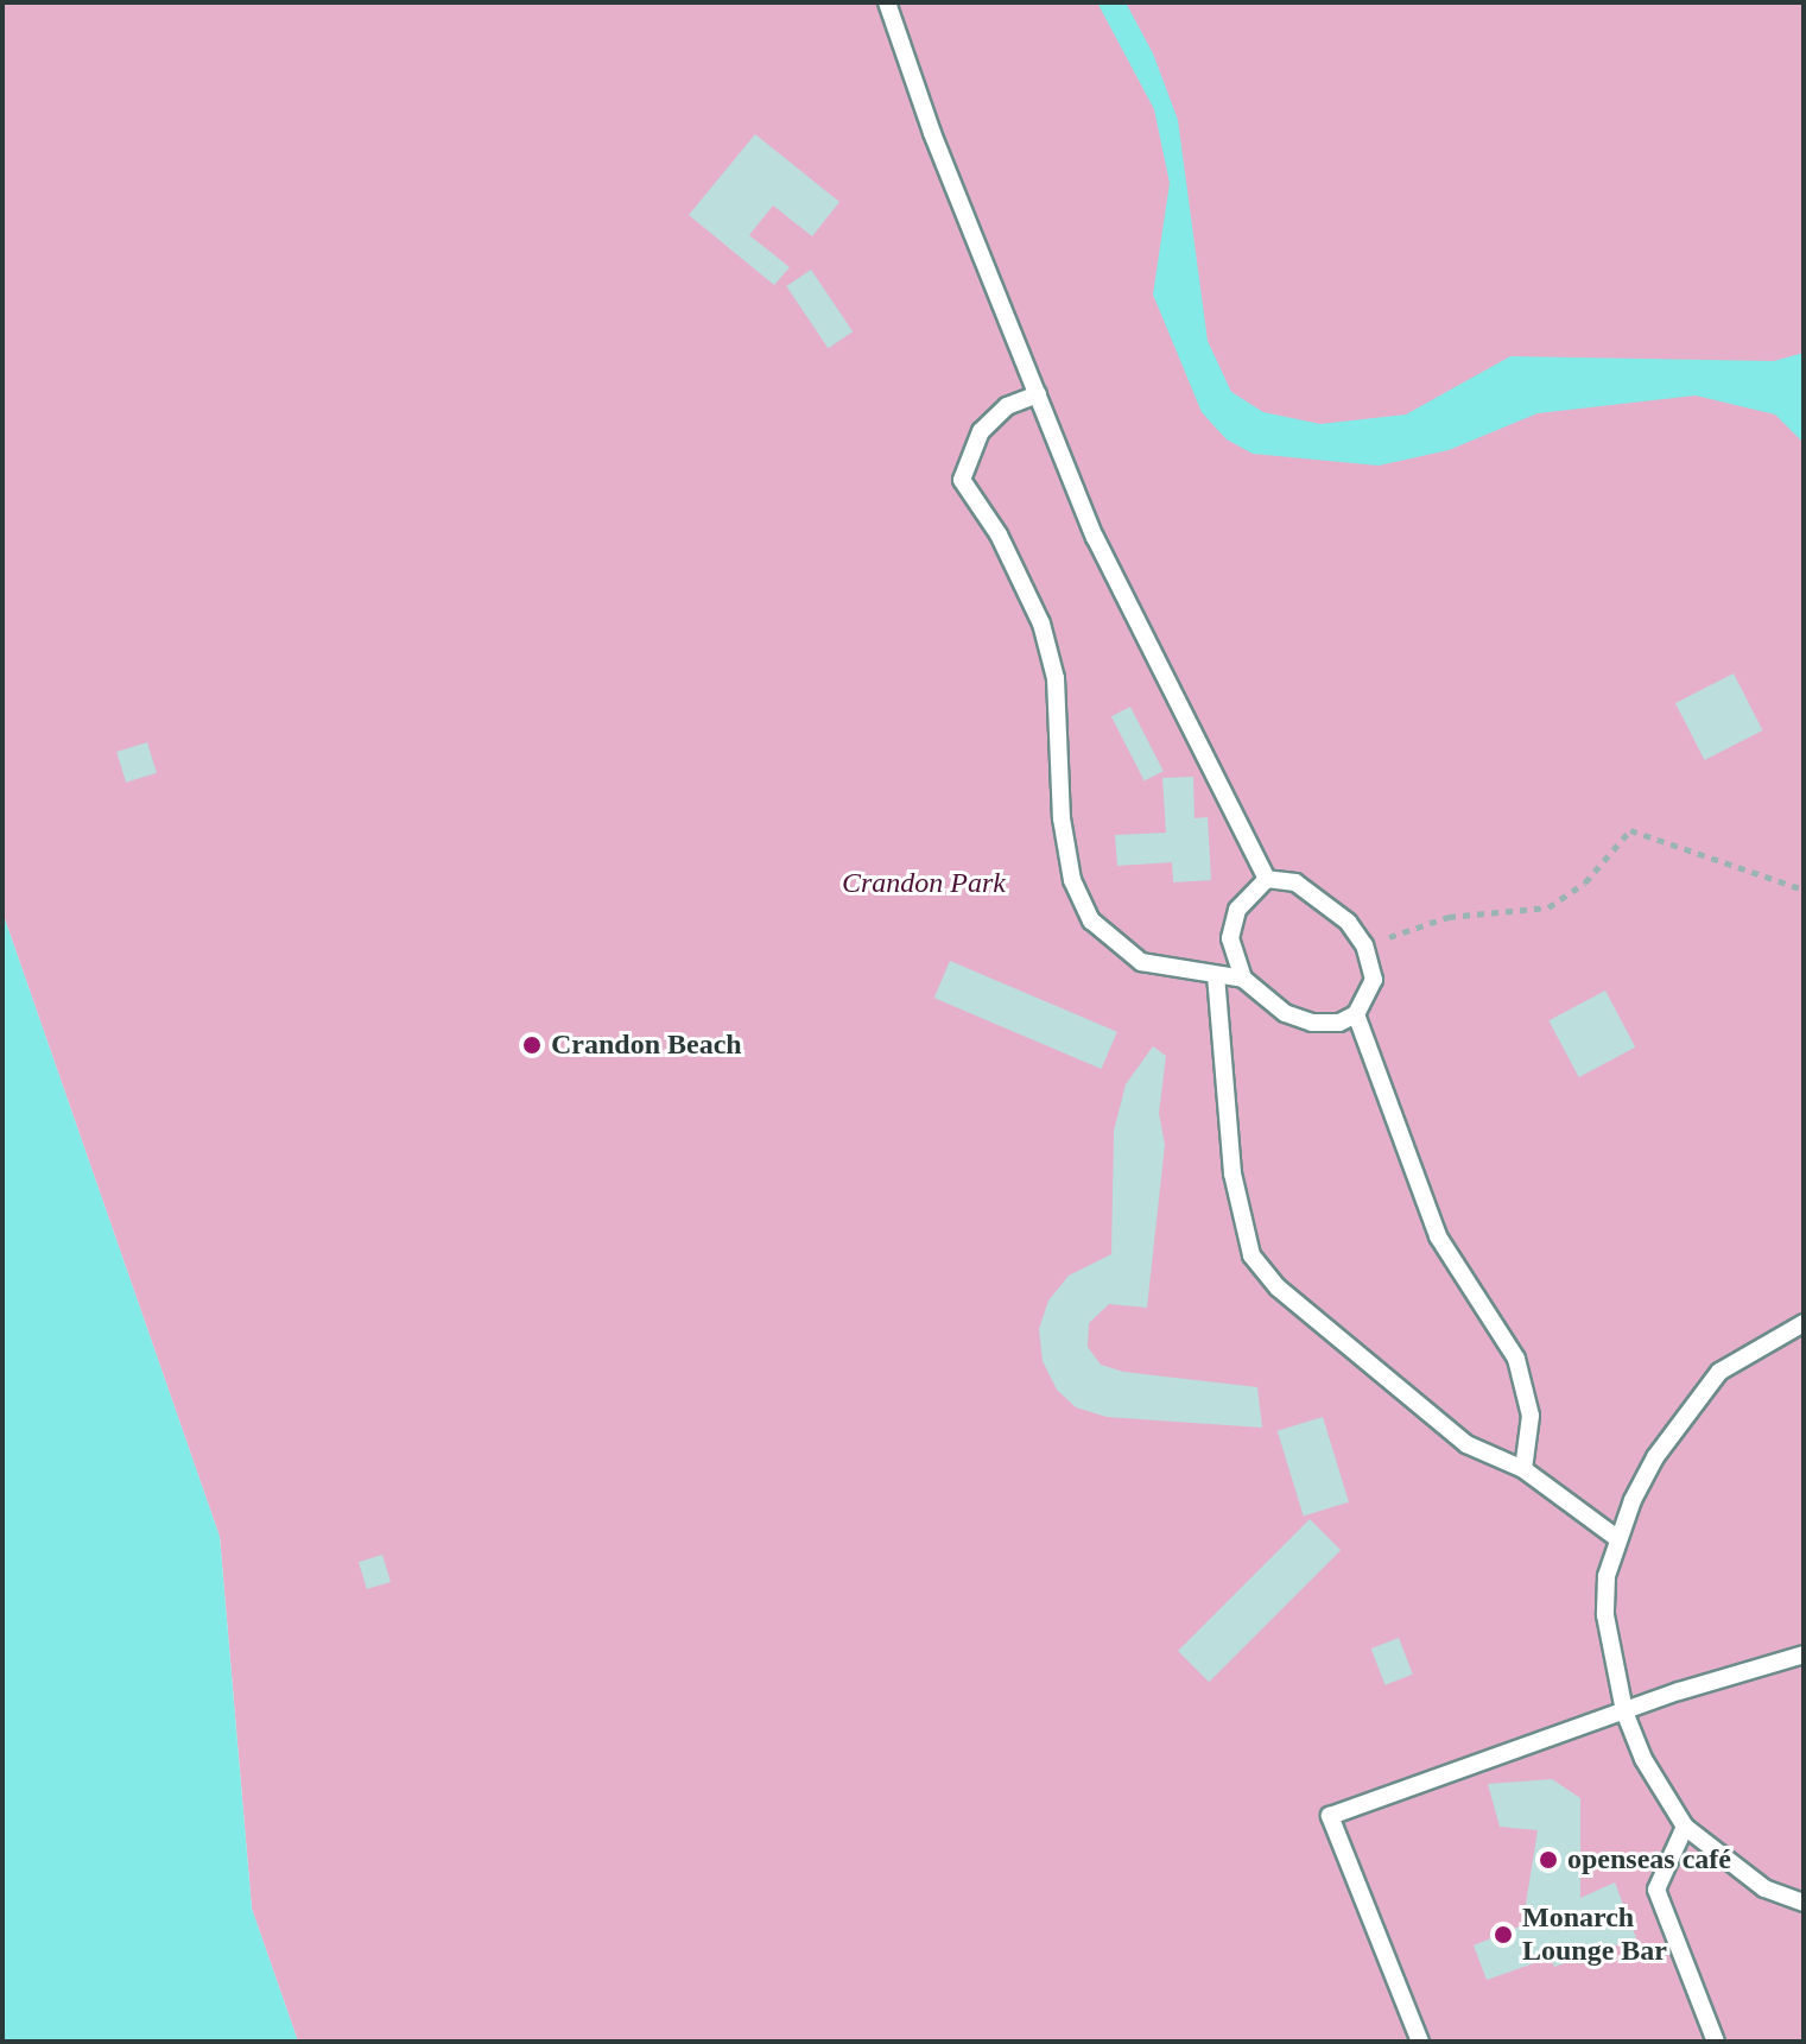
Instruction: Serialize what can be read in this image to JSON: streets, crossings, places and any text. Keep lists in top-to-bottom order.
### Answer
{
  "parks": ["Crandon Park"],
  "places": ["Crandon Beach", "openseas café", "Monarch Lounge Bar"]
}
